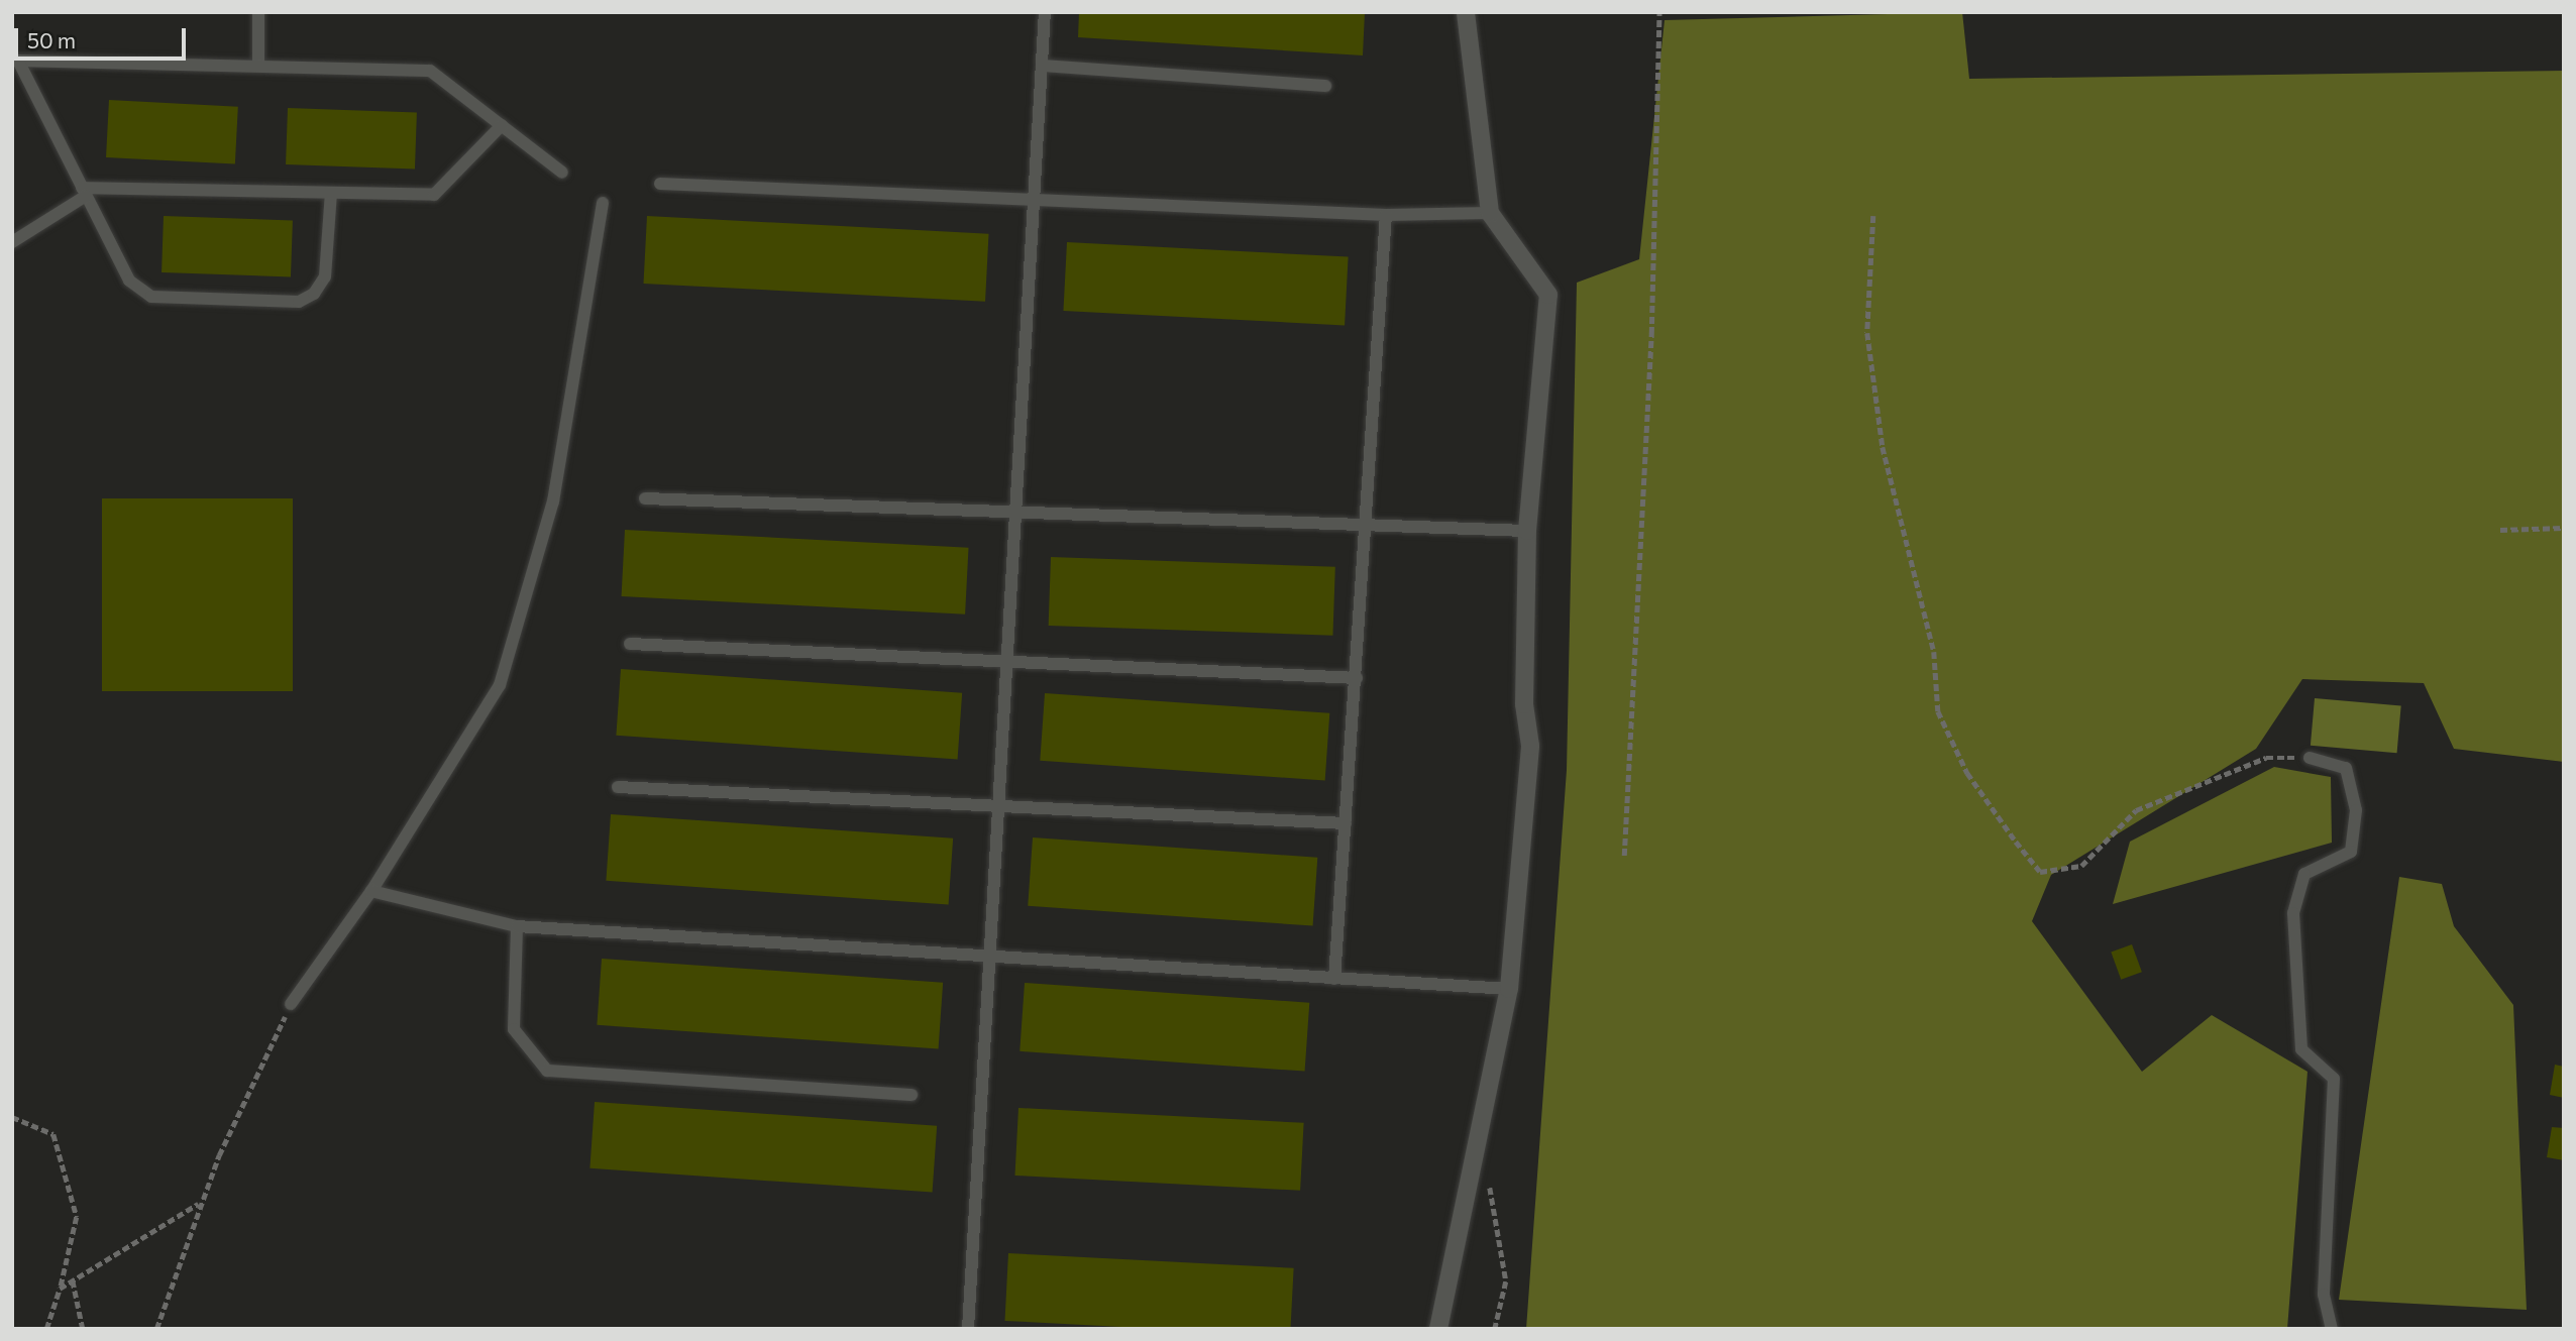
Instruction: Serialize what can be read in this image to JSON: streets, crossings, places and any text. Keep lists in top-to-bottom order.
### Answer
{
  "scale_bar": "50 m"
}
